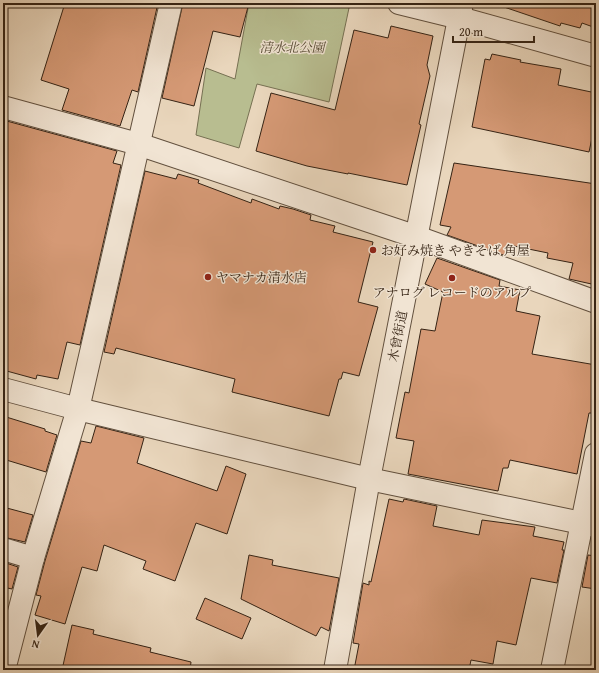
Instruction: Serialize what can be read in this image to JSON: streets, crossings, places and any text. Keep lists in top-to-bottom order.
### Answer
{
  "streets": {
    "street": ["木曾街道"]
  },
  "parks": ["清水北公園"],
  "places": ["お好み焼き やきそば 角屋", "ヤマナカ清水店", "アナログ レコードのアルプ"],
  "scale_bar": "20 m",
  "north": "bottom"
}
